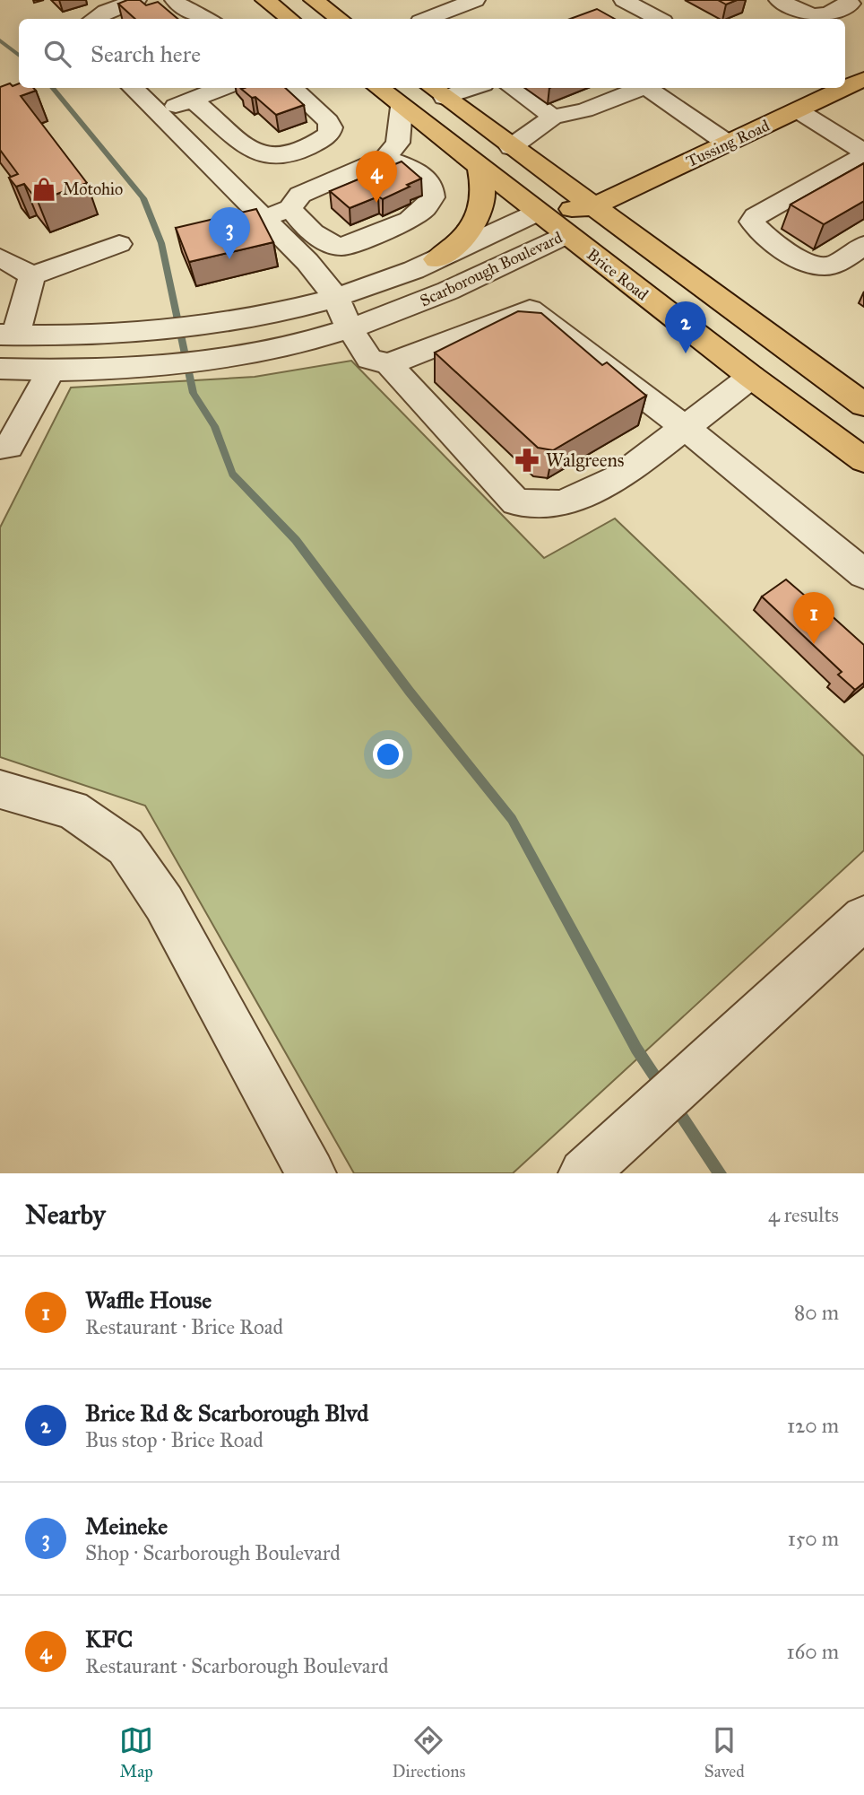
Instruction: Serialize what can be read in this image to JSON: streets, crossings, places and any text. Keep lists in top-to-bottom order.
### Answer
{
  "streets": {
    "main road": ["Tussing Road", "Scarborough Boulevard", "Brice Road"]
  },
  "crossings": [
    ["Tussing Road", "Scarborough Boulevard"],
    ["Tussing Road", "Brice Road"],
    ["Scarborough Boulevard", "Brice Road"]
  ],
  "places": {
    "shop": ["Motohio"],
    "pharmacy": ["Walgreens"]
  },
  "page": {
    "search": "Search here",
    "pins": [
      "4",
      "3",
      "2",
      "1"
    ],
    "heading": ["Nearby", "4 results"],
    "list": [
      {
        "mark": "1",
        "name": "Waffle House",
        "note": "Restaurant · Brice Road",
        "value": "80 m"
      },
      {
        "mark": "2",
        "name": "Brice Rd & Scarborough Blvd",
        "note": "Bus stop · Brice Road",
        "value": "120 m"
      },
      {
        "mark": "3",
        "name": "Meineke",
        "note": "Shop · Scarborough Boulevard",
        "value": "150 m"
      },
      {
        "mark": "4",
        "name": "KFC",
        "note": "Restaurant · Scarborough Boulevard",
        "value": "160 m"
      }
    ],
    "nav": ["Map", "Directions", "Saved"]
  }
}
